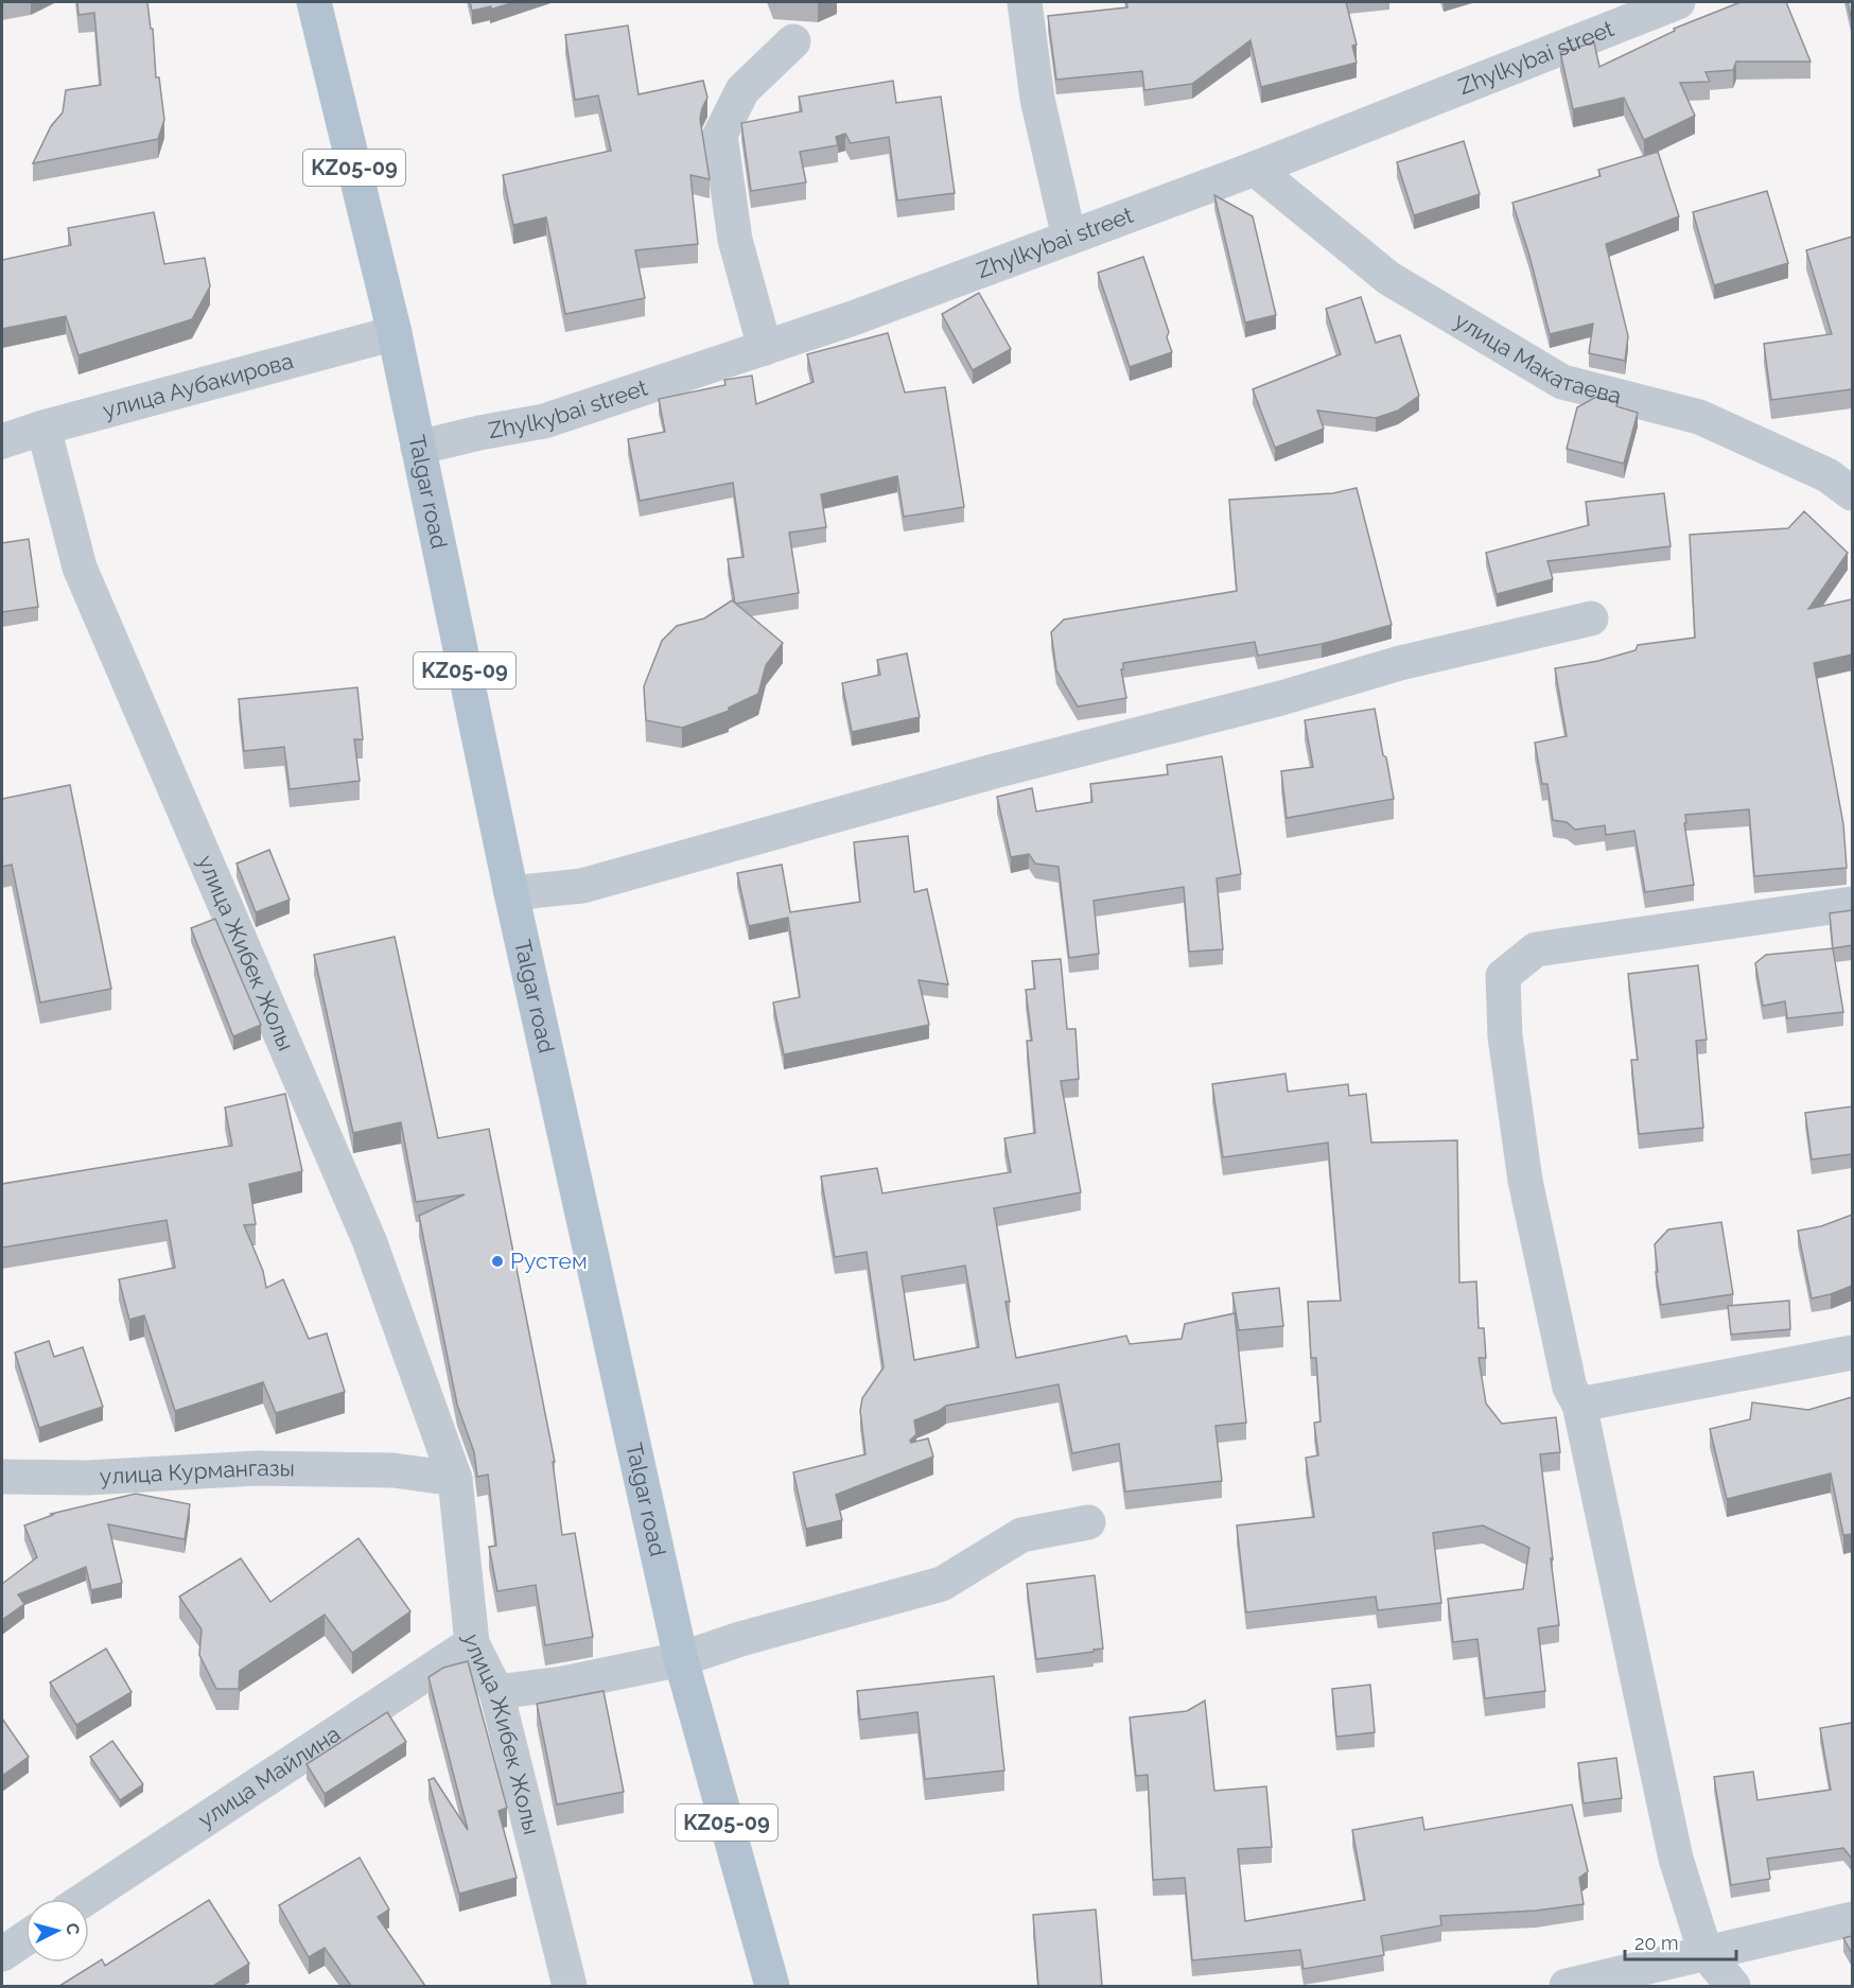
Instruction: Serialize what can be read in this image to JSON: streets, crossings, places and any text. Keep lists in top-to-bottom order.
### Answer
{
  "streets": {
    "main road": ["KZ05-09", "Talgar road"],
    "street": [
      "Zhylkybai street",
      "улица Макатаева",
      "улица Аубакирова",
      "улица Жибек Жолы",
      "улица Курмангазы",
      "улица Майлина"
    ]
  },
  "crossings": [
    ["Zhylkybai street", "улица Макатаева"],
    ["Zhylkybai street", "Talgar road"],
    ["улица Аубакирова", "Talgar road"],
    ["улица Аубакирова", "улица Жибек Жолы"],
    ["улица Жибек Жолы", "улица Курмангазы"],
    ["улица Жибек Жолы", "улица Майлина"]
  ],
  "places": ["Рустем"],
  "scale_bar": "20 m",
  "north": "right"
}
